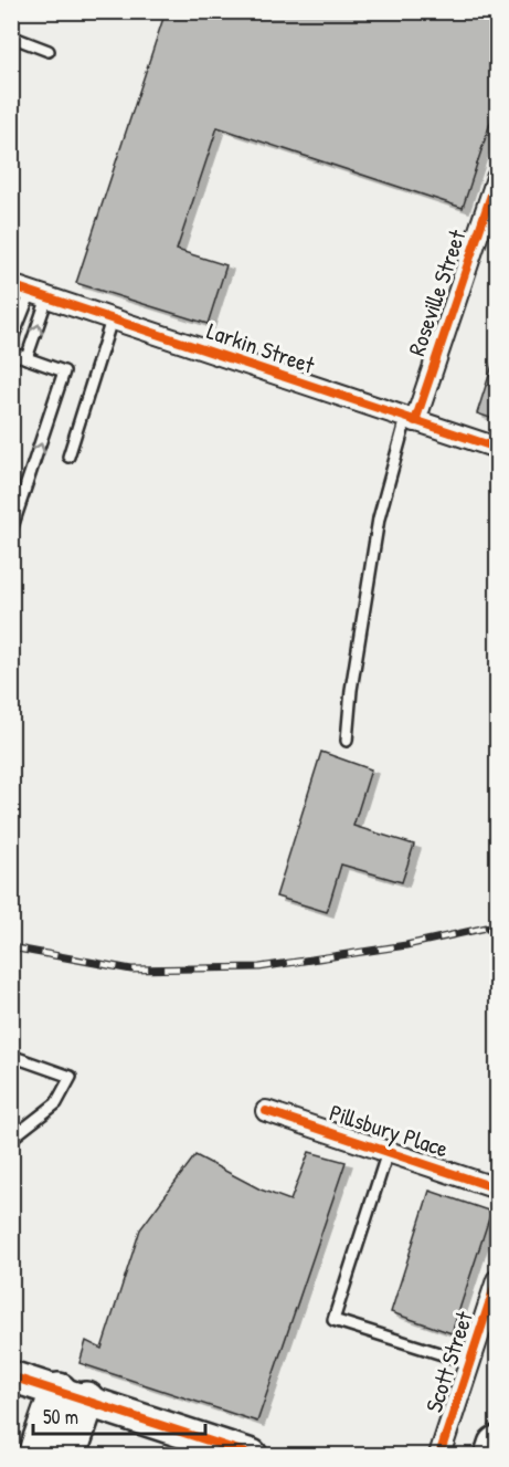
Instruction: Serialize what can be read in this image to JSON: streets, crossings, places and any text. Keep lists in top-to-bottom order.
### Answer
{
  "streets": {
    "street": [
      "Roseville Street",
      "Larkin Street",
      "Pillsbury Place",
      "Scott Street"
    ]
  },
  "crossings": [
    ["Roseville Street", "Larkin Street"]
  ],
  "scale_bar": "50 m"
}
